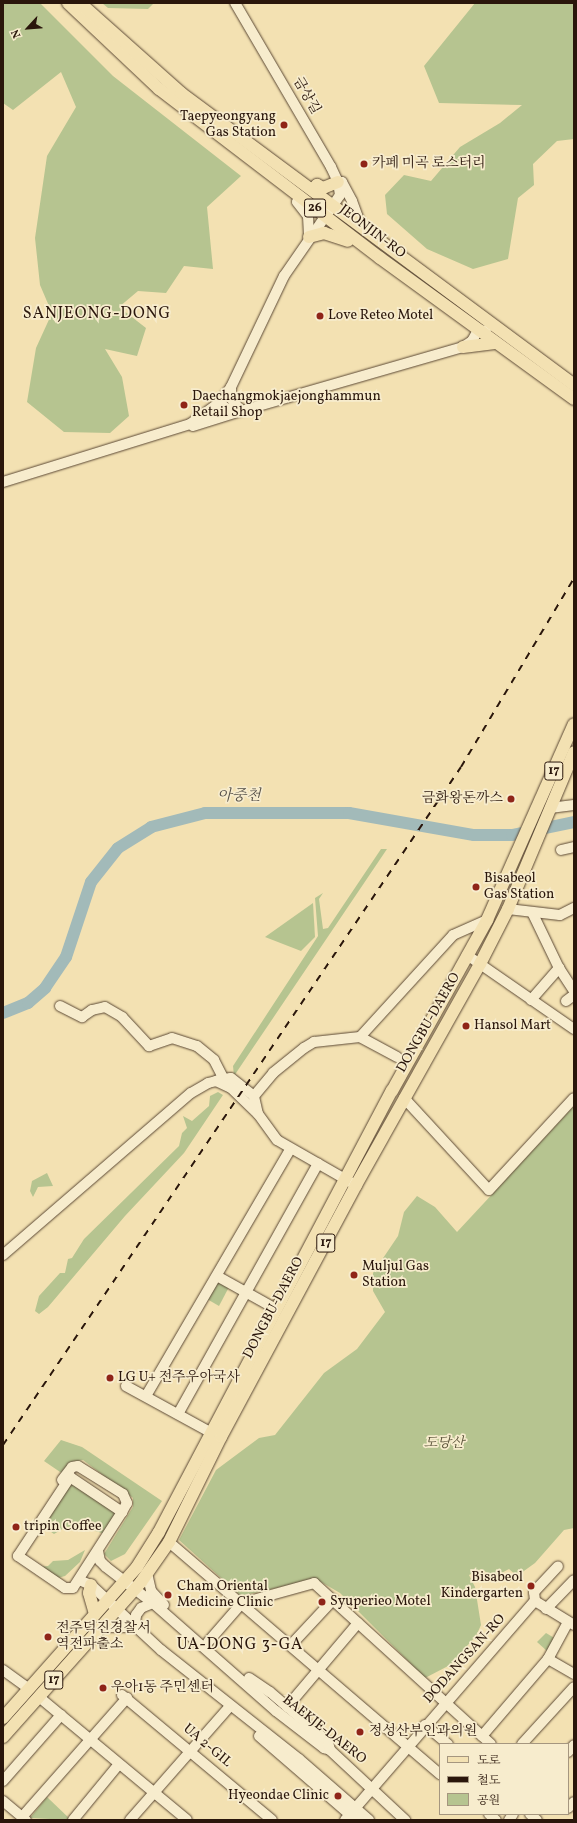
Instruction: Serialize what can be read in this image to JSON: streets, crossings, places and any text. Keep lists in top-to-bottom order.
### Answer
{
  "streets": {
    "main road": [
      "26",
      "JEONJIN-RO",
      "17",
      "DONGBU-DAERO"
    ],
    "street": [
      "금상길",
      "DODANGSAN-RO",
      "BAEKJE-DAERO",
      "UA 2-GIL"
    ]
  },
  "crossings": [
    ["금상길", "JEONJIN-RO"],
    ["DONGBU-DAERO", "BAEKJE-DAERO"],
    ["DODANGSAN-RO", "BAEKJE-DAERO"]
  ],
  "districts": ["SANJEONG-DONG", "UA-DONG 3-GA"],
  "water": ["아중천"],
  "parks": ["도당산"],
  "places": [
    "Taepyeongyang Gas Station",
    "카페 미곡 로스터리",
    "Love Reteo Motel",
    "Daechangmokjaejonghammun Retail Shop",
    "금화왕돈까스",
    "Bisabeol Gas Station",
    "Hansol Mart",
    "Muljul Gas Station",
    "LG U+ 전주우아국사",
    "tripin Coffee",
    "Bisabeol Kindergarten",
    "Cham Oriental Medicine Clinic",
    "Syuperieo Motel",
    "전주덕진경찰서 역전파출소",
    "우아1동 주민센터",
    "정성산부인과의원",
    "Hyeondae Clinic"
  ],
  "legend": ["도로", "철도", "공원"],
  "north": "bottom left"
}
